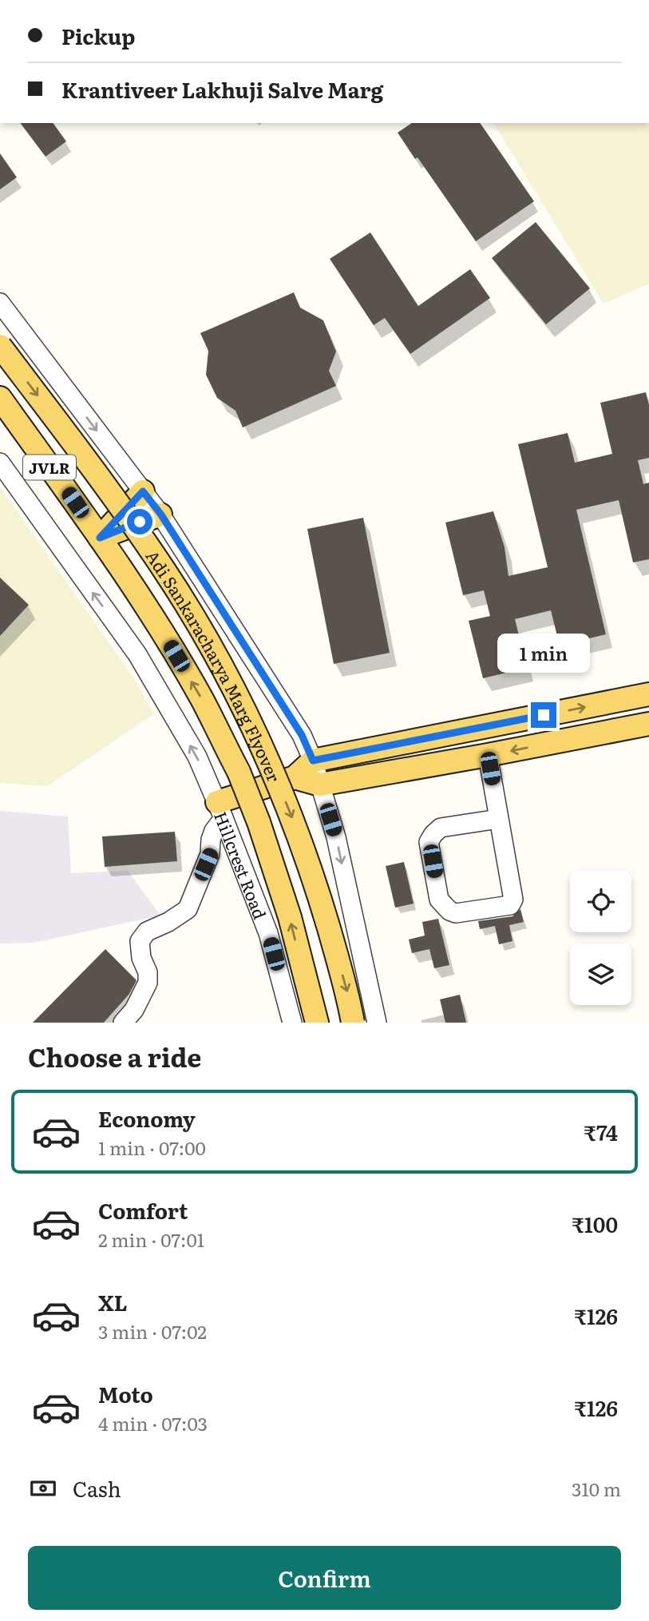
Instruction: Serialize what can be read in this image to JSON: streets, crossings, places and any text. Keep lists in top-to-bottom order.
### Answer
{
  "streets": {
    "main road": ["JVLR", "Adi Sankaracharya Marg Flyover"],
    "street": ["Hillcrest Road"]
  },
  "page": {
    "banner": ["Pickup", "Krantiveer Lakhuji Salve Marg"],
    "bubble": "1 min",
    "heading": "Choose a ride",
    "list": [
      {
        "name": "Economy",
        "note": "1 min · 07:00",
        "value": "₹74"
      },
      {
        "name": "Comfort",
        "note": "2 min · 07:01",
        "value": "₹100"
      },
      {
        "name": "XL",
        "note": "3 min · 07:02",
        "value": "₹126"
      },
      {
        "name": "Moto",
        "note": "4 min · 07:03",
        "value": "₹126"
      }
    ],
    "pay": ["Cash", "310 m"],
    "buttons": "Confirm"
  }
}
